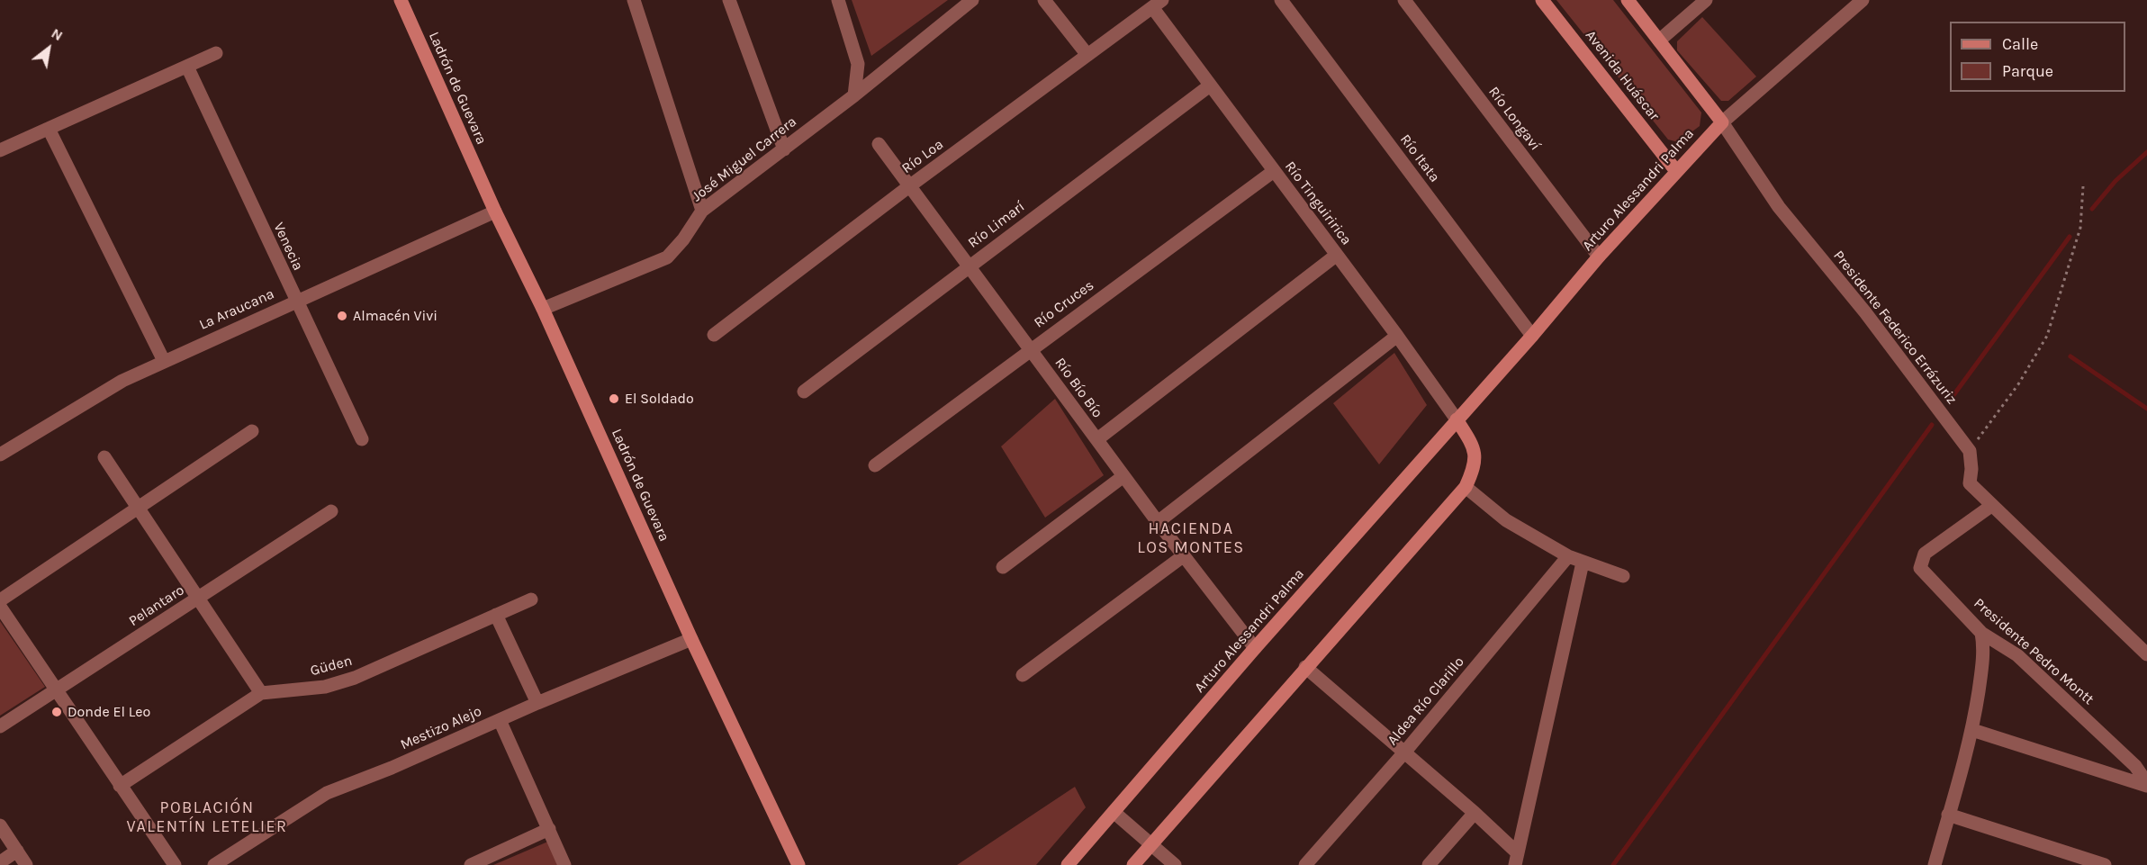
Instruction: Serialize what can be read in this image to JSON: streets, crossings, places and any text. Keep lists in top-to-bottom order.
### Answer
{
  "streets": {
    "street": [
      "Avenida Huáscar",
      "Ladrón de Guevara",
      "Río Longaví",
      "Río Loa",
      "Río Itata",
      "José Miguel Carrera",
      "Arturo Alessandri Palma",
      "Río Tinguiririca",
      "Río Limarí",
      "Venecia",
      "Río Cruces",
      "La Araucana",
      "Presidente Federico Errázuriz",
      "Río Bío Bío",
      "Pelantaro",
      "Presidente Pedro Montt",
      "Güden",
      "Aldea Río Clarillo",
      "Mestizo Alejo"
    ]
  },
  "crossings": [
    ["Avenida Huáscar", "Arturo Alessandri Palma"],
    ["Ladrón de Guevara", "José Miguel Carrera"],
    ["Ladrón de Guevara", "La Araucana"],
    ["Ladrón de Guevara", "Mestizo Alejo"],
    ["Río Longaví", "Arturo Alessandri Palma"],
    ["Río Loa", "Río Tinguiririca"],
    ["Río Loa", "Río Bío Bío"],
    ["Río Itata", "Arturo Alessandri Palma"],
    ["Arturo Alessandri Palma", "Río Tinguiririca"],
    ["Arturo Alessandri Palma", "Presidente Federico Errázuriz"],
    ["Arturo Alessandri Palma", "Río Bío Bío"],
    ["Río Tinguiririca", "Río Limarí"],
    ["Río Tinguiririca", "Río Cruces"],
    ["Río Limarí", "Río Bío Bío"],
    ["Venecia", "La Araucana"],
    ["Río Cruces", "Río Bío Bío"]
  ],
  "districts": ["HACIENDA LOS MONTES", "POBLACIÓN VALENTÍN LETELIER"],
  "places": ["Almacén Vivi", "El Soldado", "Donde El Leo"],
  "legend": ["Calle", "Parque"],
  "north": "top right"
}
